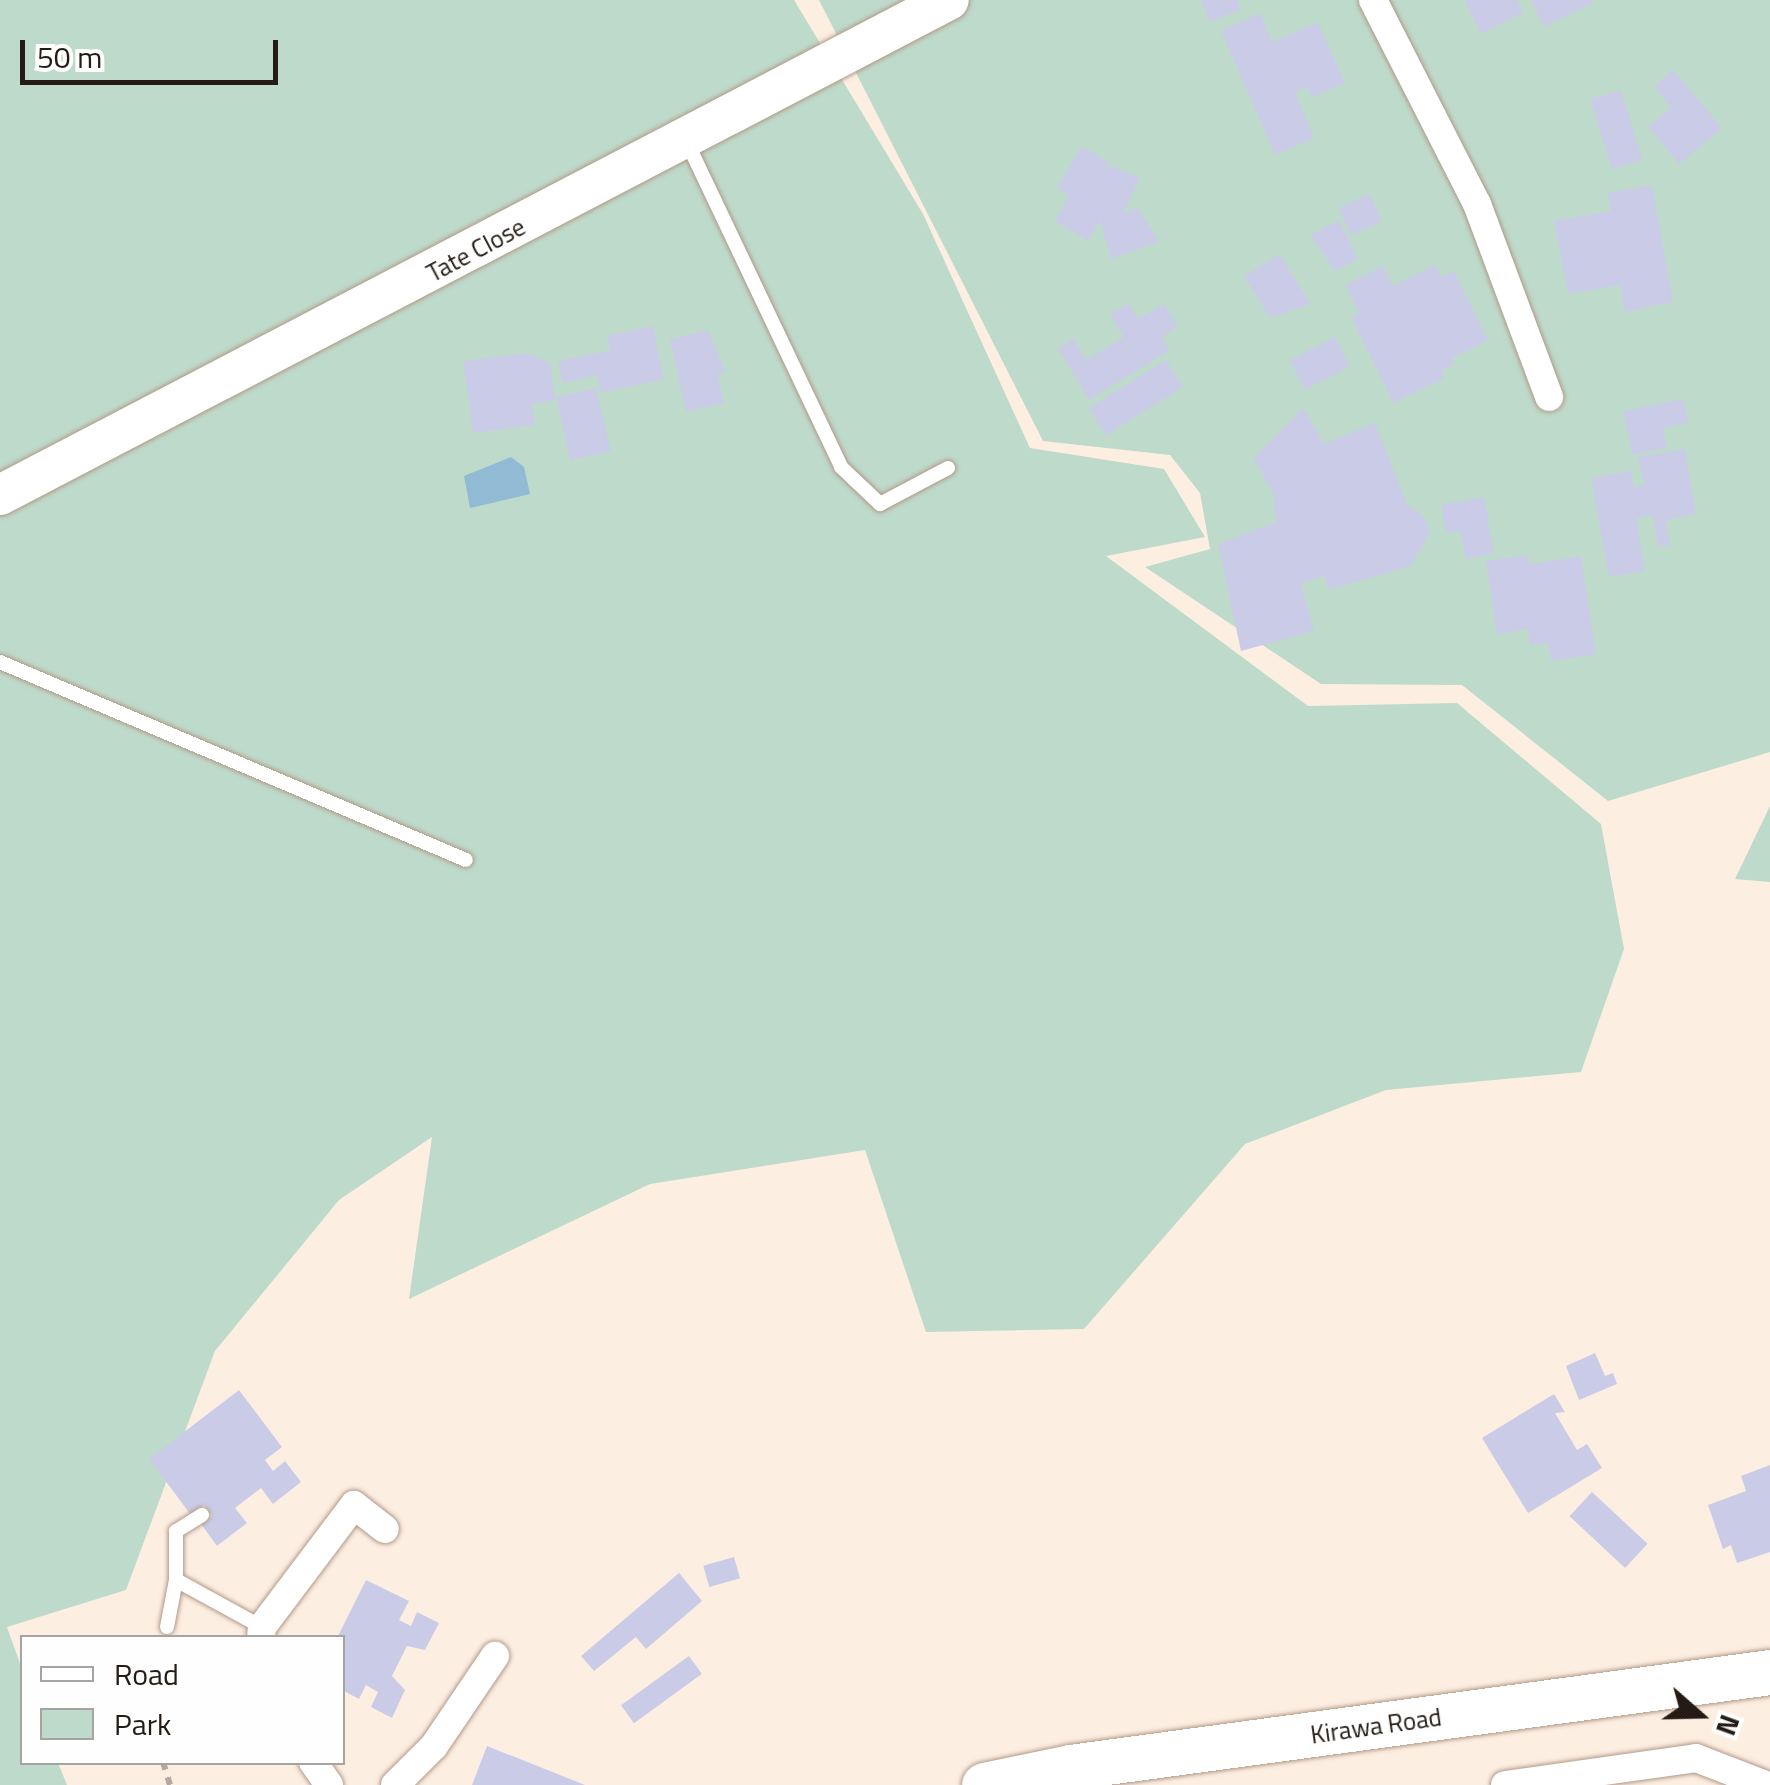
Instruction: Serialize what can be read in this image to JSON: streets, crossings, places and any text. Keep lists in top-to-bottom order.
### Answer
{
  "streets": {
    "main road": ["Kirawa Road"],
    "street": ["Tate Close"]
  },
  "legend": ["Road", "Park"],
  "scale_bar": "50 m",
  "north": "right"
}
